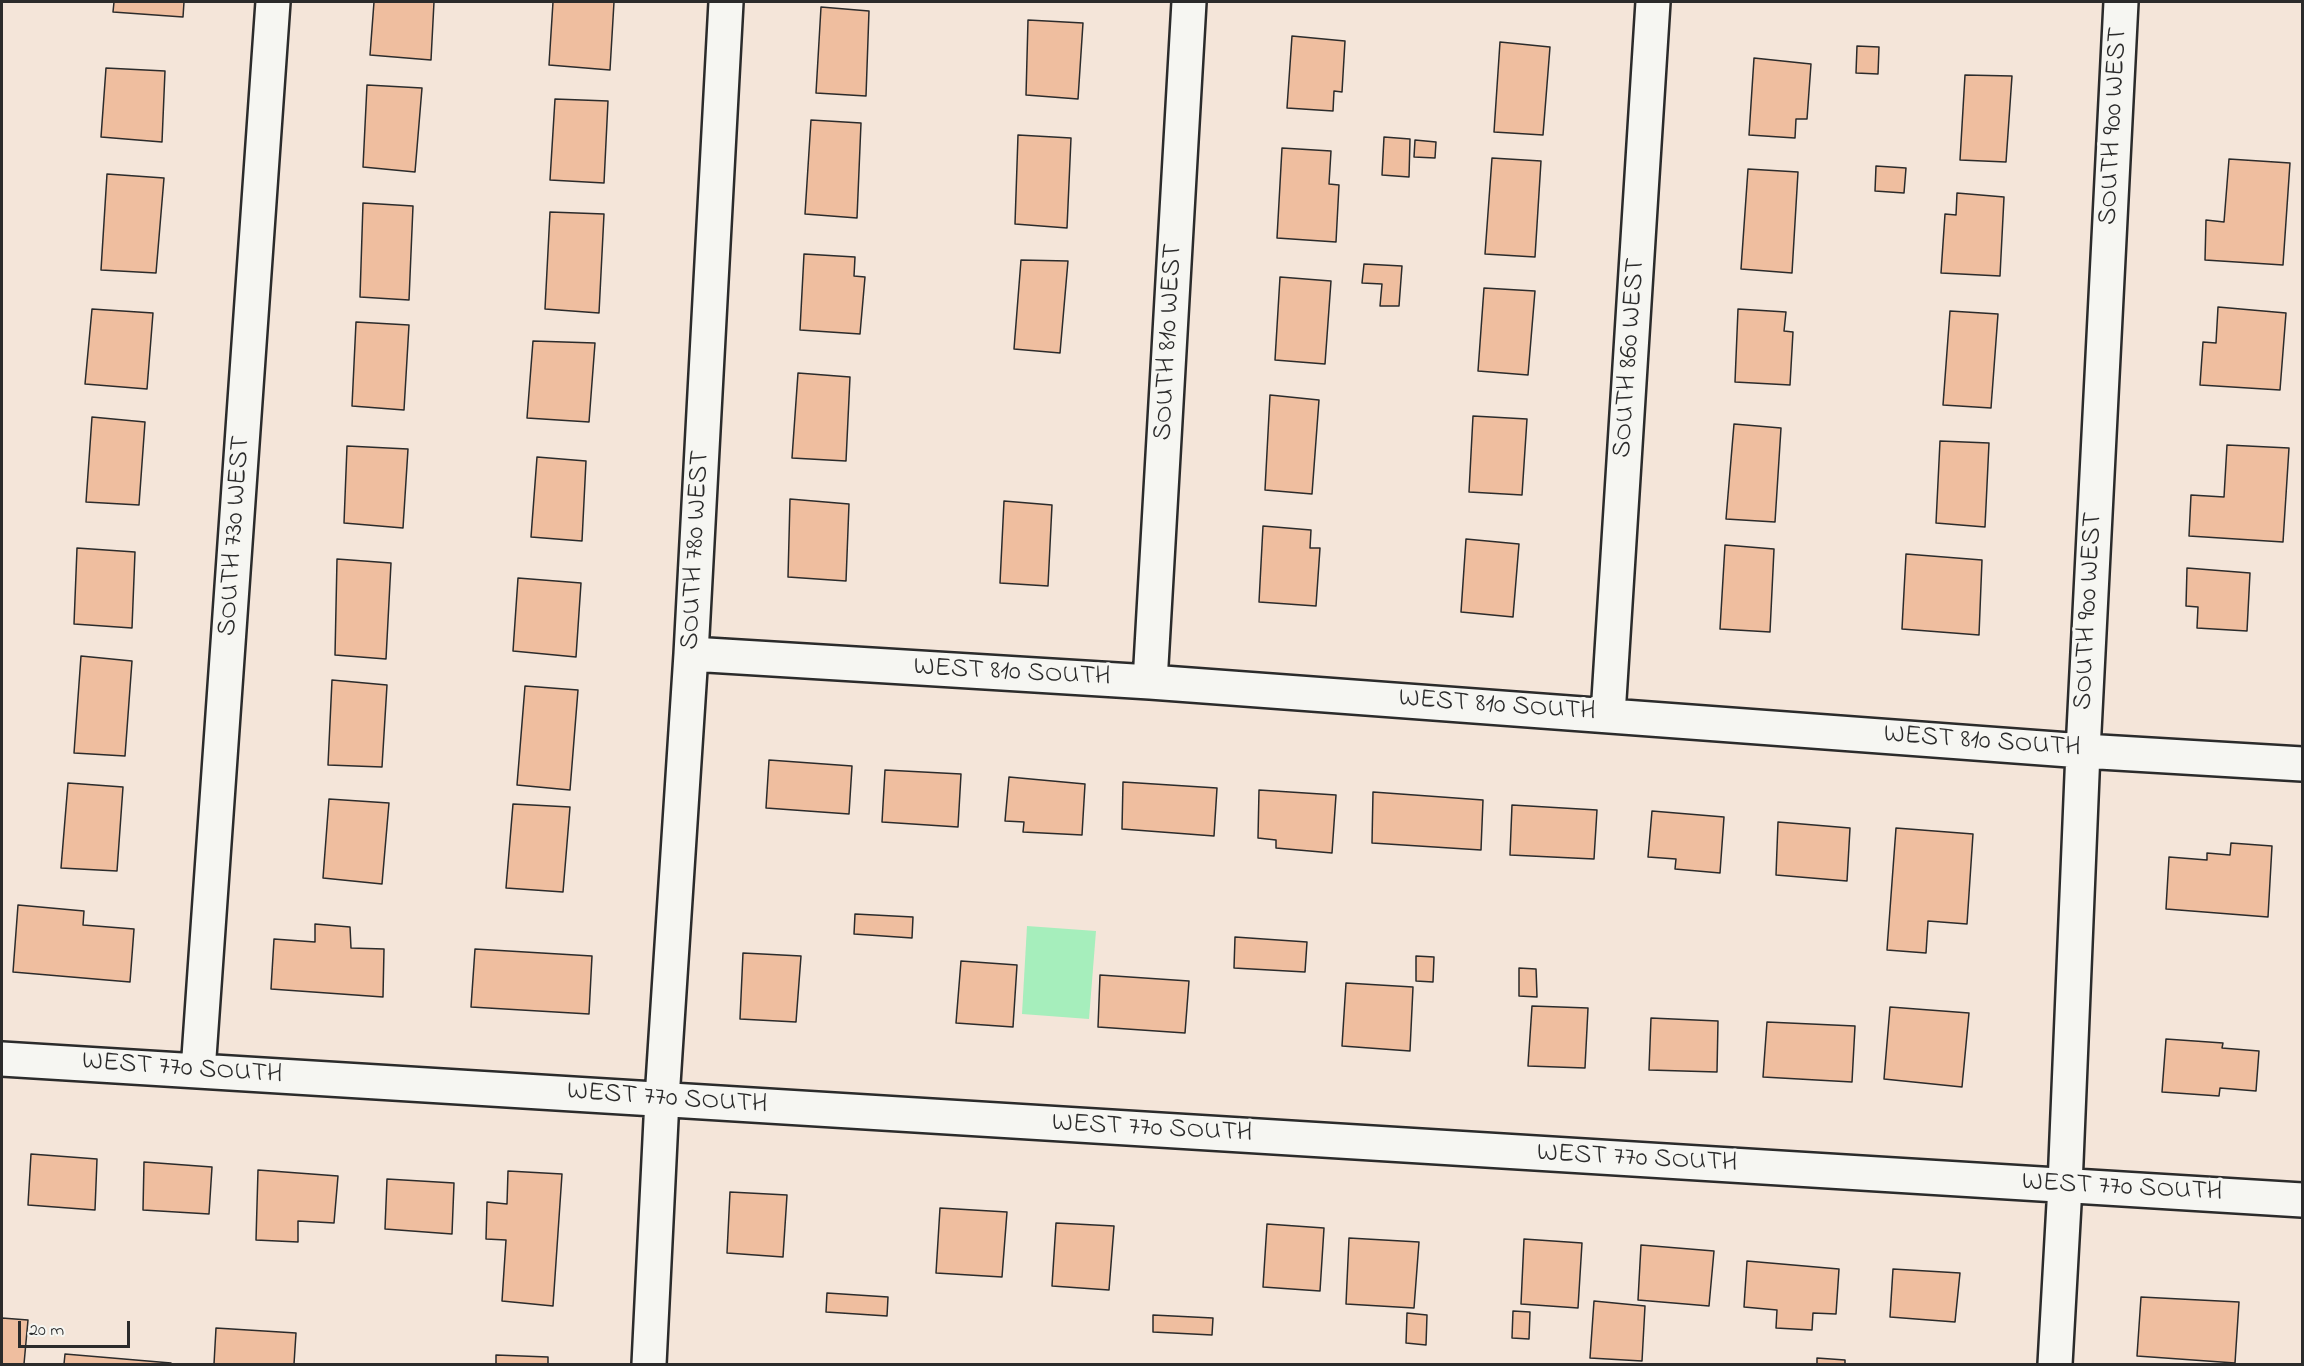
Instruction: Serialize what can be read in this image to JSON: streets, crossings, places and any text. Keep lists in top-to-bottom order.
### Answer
{
  "streets": {
    "street": [
      "SOUTH 900 WEST",
      "SOUTH 810 WEST",
      "SOUTH 860 WEST",
      "SOUTH 730 WEST",
      "SOUTH 780 WEST",
      "WEST 810 SOUTH",
      "WEST 770 SOUTH"
    ]
  },
  "crossings": [
    ["SOUTH 900 WEST", "WEST 810 SOUTH"],
    ["SOUTH 900 WEST", "WEST 770 SOUTH"],
    ["SOUTH 810 WEST", "WEST 810 SOUTH"],
    ["SOUTH 860 WEST", "WEST 810 SOUTH"],
    ["SOUTH 730 WEST", "WEST 770 SOUTH"],
    ["SOUTH 780 WEST", "WEST 810 SOUTH"],
    ["SOUTH 780 WEST", "WEST 770 SOUTH"]
  ],
  "scale_bar": "20 m"
}
